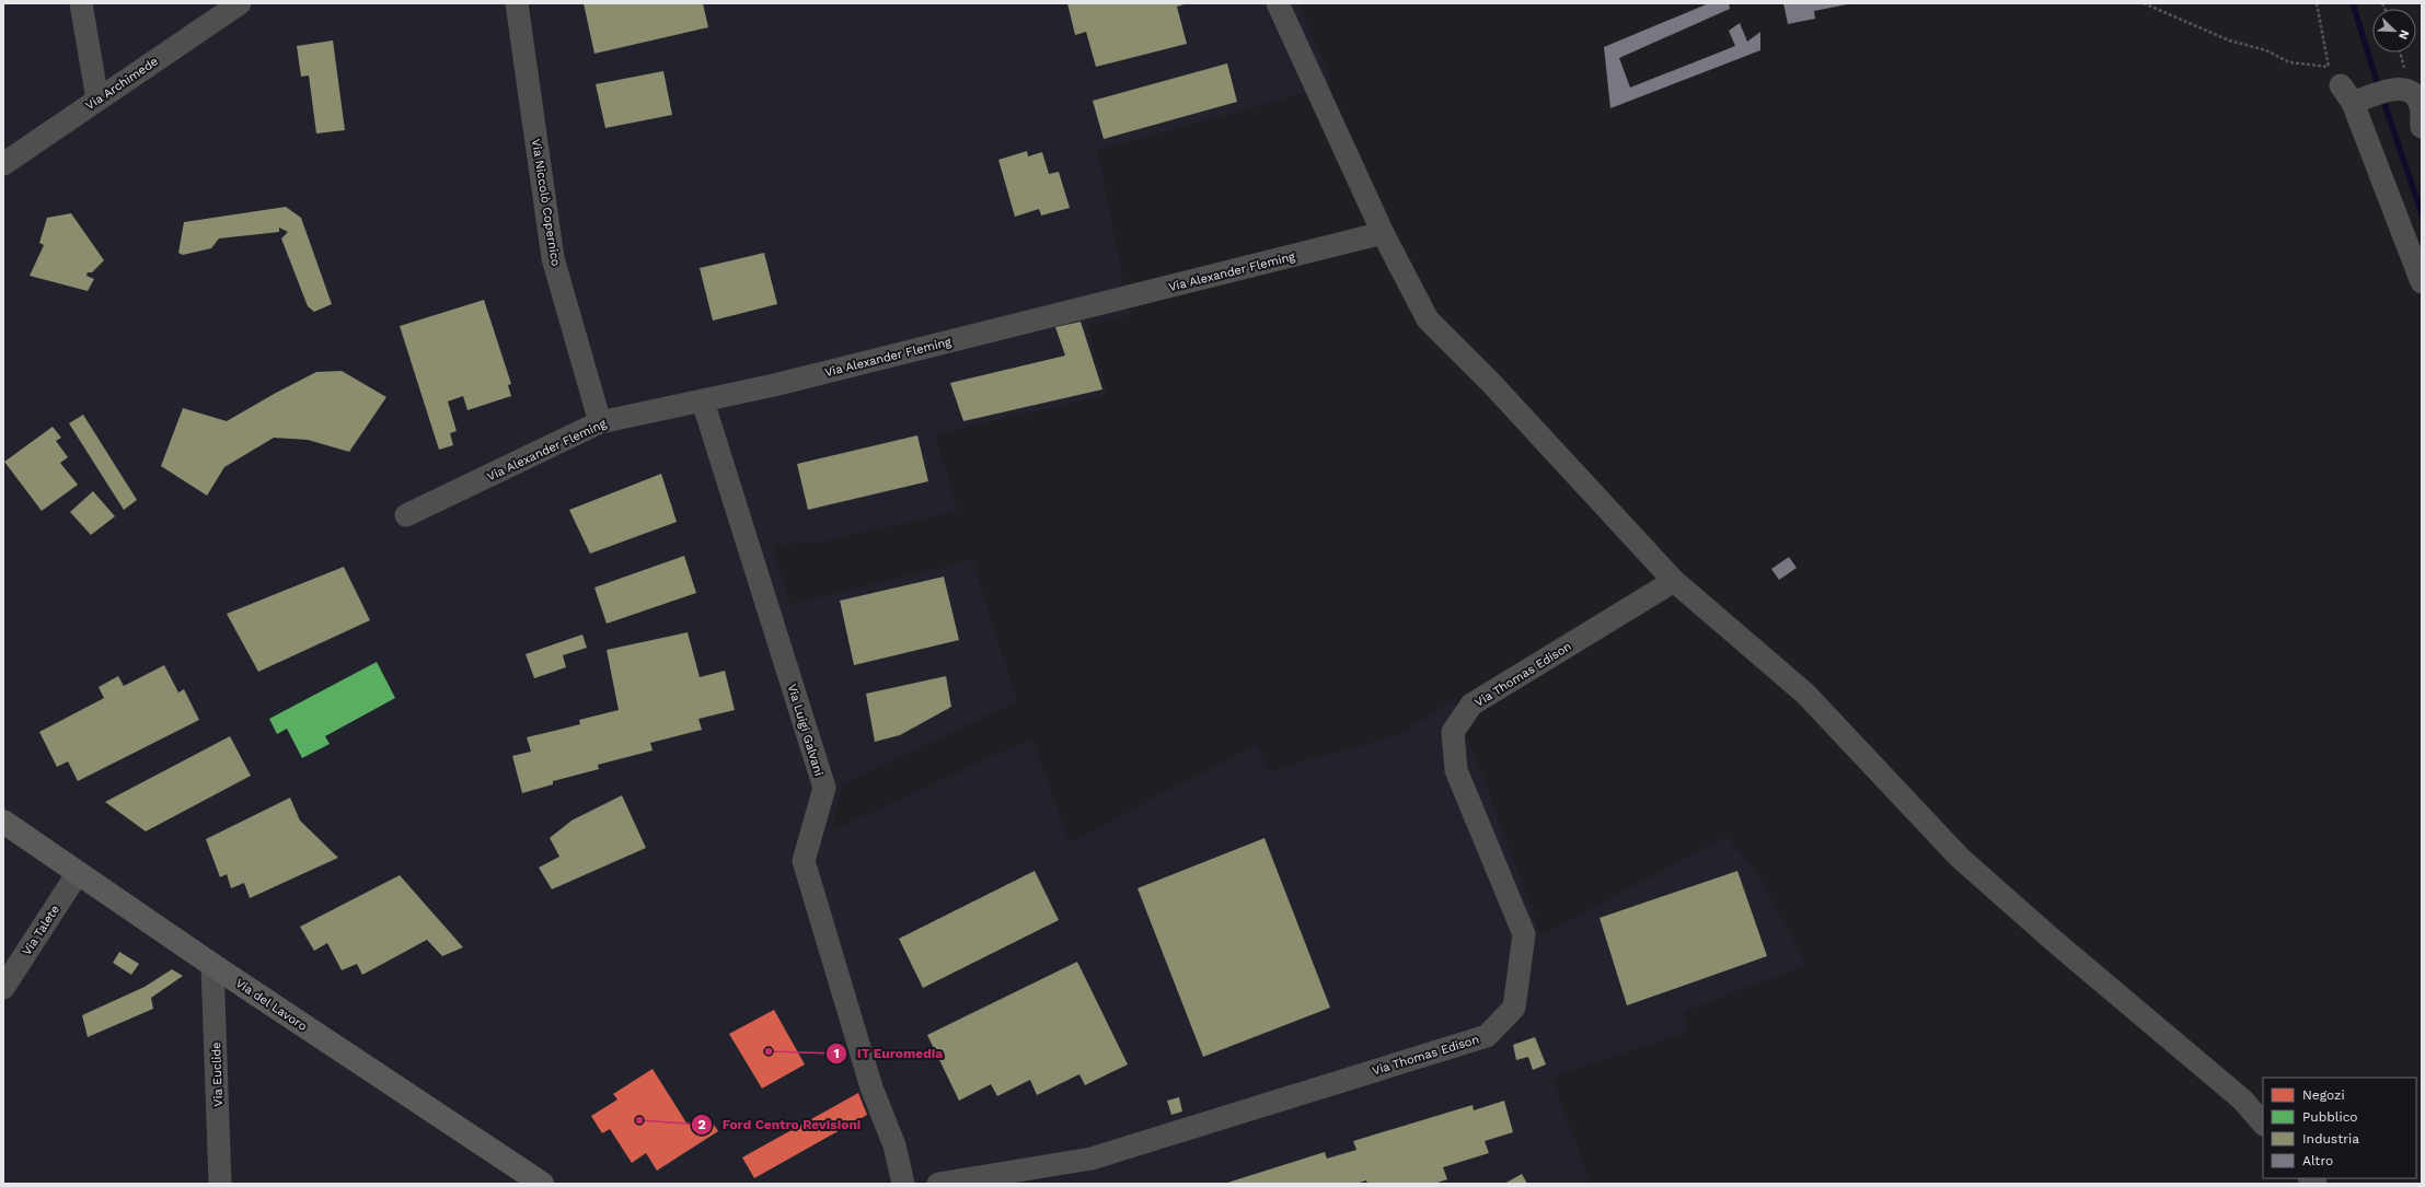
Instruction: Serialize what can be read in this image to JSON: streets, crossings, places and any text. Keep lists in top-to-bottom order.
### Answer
{
  "streets": {
    "main road": ["Via del Lavoro"],
    "street": [
      "Via Archimede",
      "Via Niccolò Copernico",
      "Via Alexander Fleming",
      "Via Thomas Edison",
      "Via Luigi Galvani",
      "Via Talete",
      "Via Euclide"
    ]
  },
  "crossings": [
    ["Via Niccolò Copernico", "Via Alexander Fleming"],
    ["Via Alexander Fleming", "Via Luigi Galvani"],
    ["Via Talete", "Via del Lavoro"],
    ["Via del Lavoro", "Via Euclide"]
  ],
  "places": ["IT Euromedia", "Ford Centro Revisioni"],
  "legend": [
    "Negozi",
    "Pubblico",
    "Industria",
    "Altro"
  ],
  "north": "bottom right"
}
